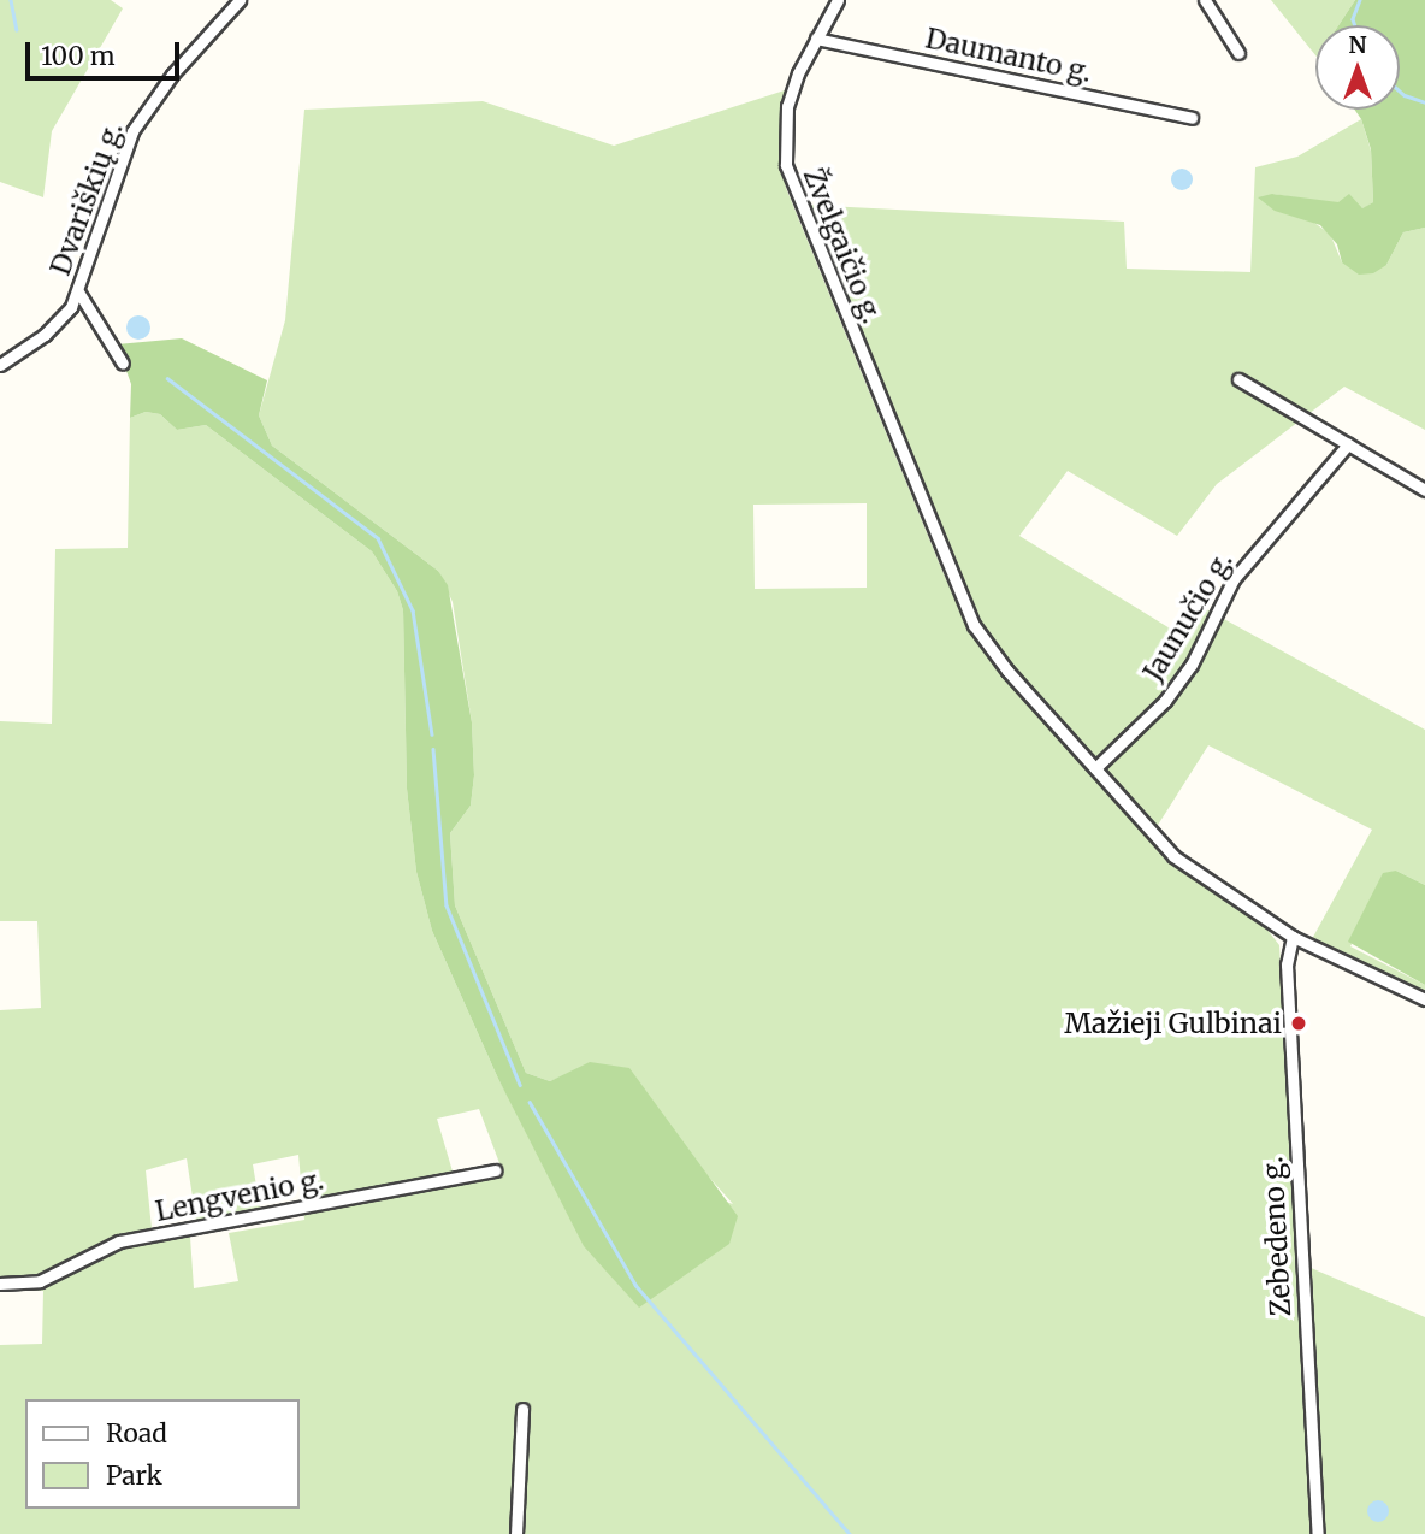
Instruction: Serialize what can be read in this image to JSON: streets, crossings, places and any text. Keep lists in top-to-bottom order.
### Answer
{
  "streets": {
    "street": [
      "Daumanto g.",
      "Dvariškių g.",
      "Žvelgaičio g.",
      "Jaunučio g.",
      "Lengvenio g.",
      "Zebedeno g."
    ]
  },
  "crossings": [
    ["Daumanto g.", "Žvelgaičio g."],
    ["Žvelgaičio g.", "Jaunučio g."],
    ["Žvelgaičio g.", "Zebedeno g."]
  ],
  "places": ["Mažieji Gulbinai"],
  "legend": ["Road", "Park"],
  "scale_bar": "100 m",
  "north": "top"
}
